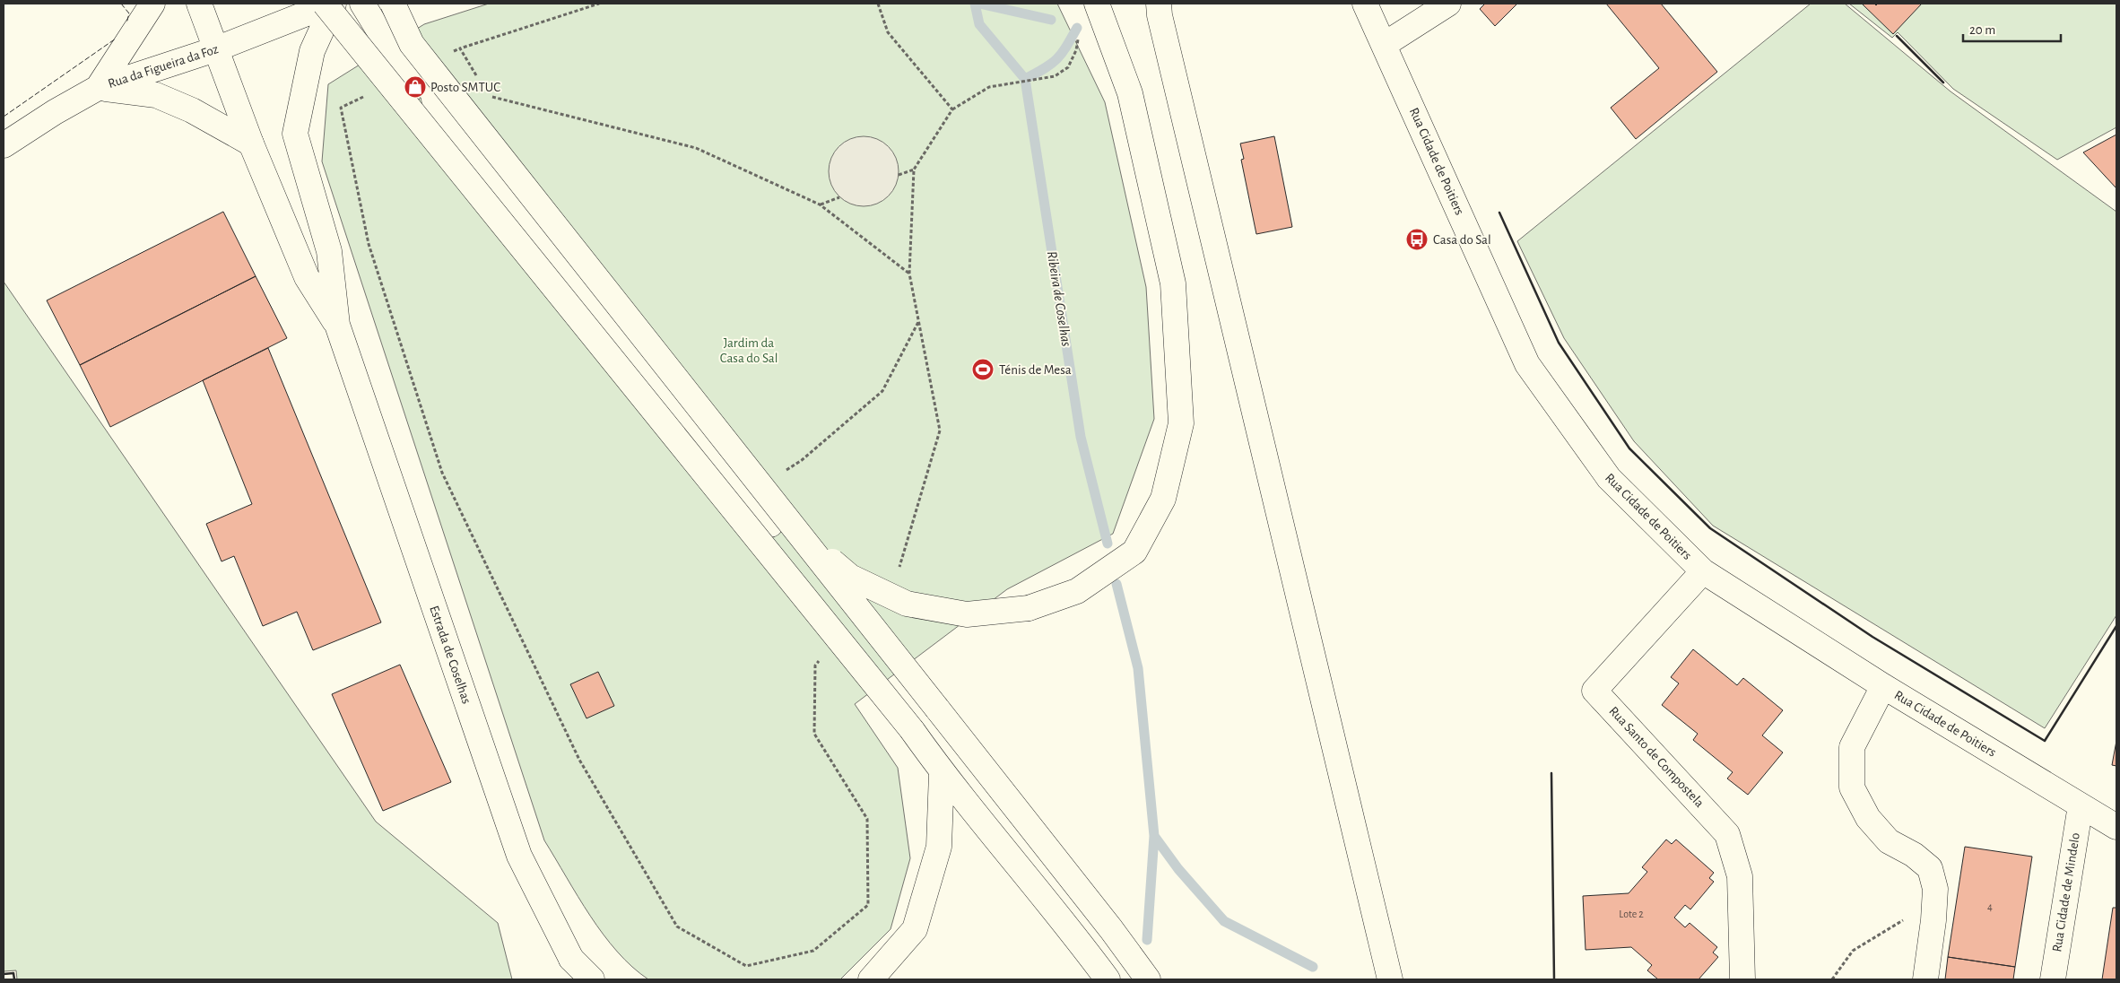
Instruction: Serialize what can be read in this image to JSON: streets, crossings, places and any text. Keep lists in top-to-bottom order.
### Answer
{
  "streets": {
    "main road": [
      "Rua da Figueira da Foz",
      "Rua Cidade de Poitiers",
      "Estrada de Coselhas",
      "Rua Santo de Compostela",
      "Rua Cidade de Mindelo"
    ]
  },
  "crossings": [
    ["Rua Cidade de Poitiers", "Rua Santo de Compostela"],
    ["Rua Cidade de Poitiers", "Rua Cidade de Mindelo"]
  ],
  "water": ["Ribeira de Coselhas"],
  "parks": ["Jardim da Casa do Sal"],
  "places": {
    "shop": ["Posto SMTUC"],
    "bus stop": ["Casa do Sal"],
    "sports": ["Ténis de Mesa"]
  },
  "house_numbers": ["4", "Lote 2"],
  "scale_bar": "20 m"
}
